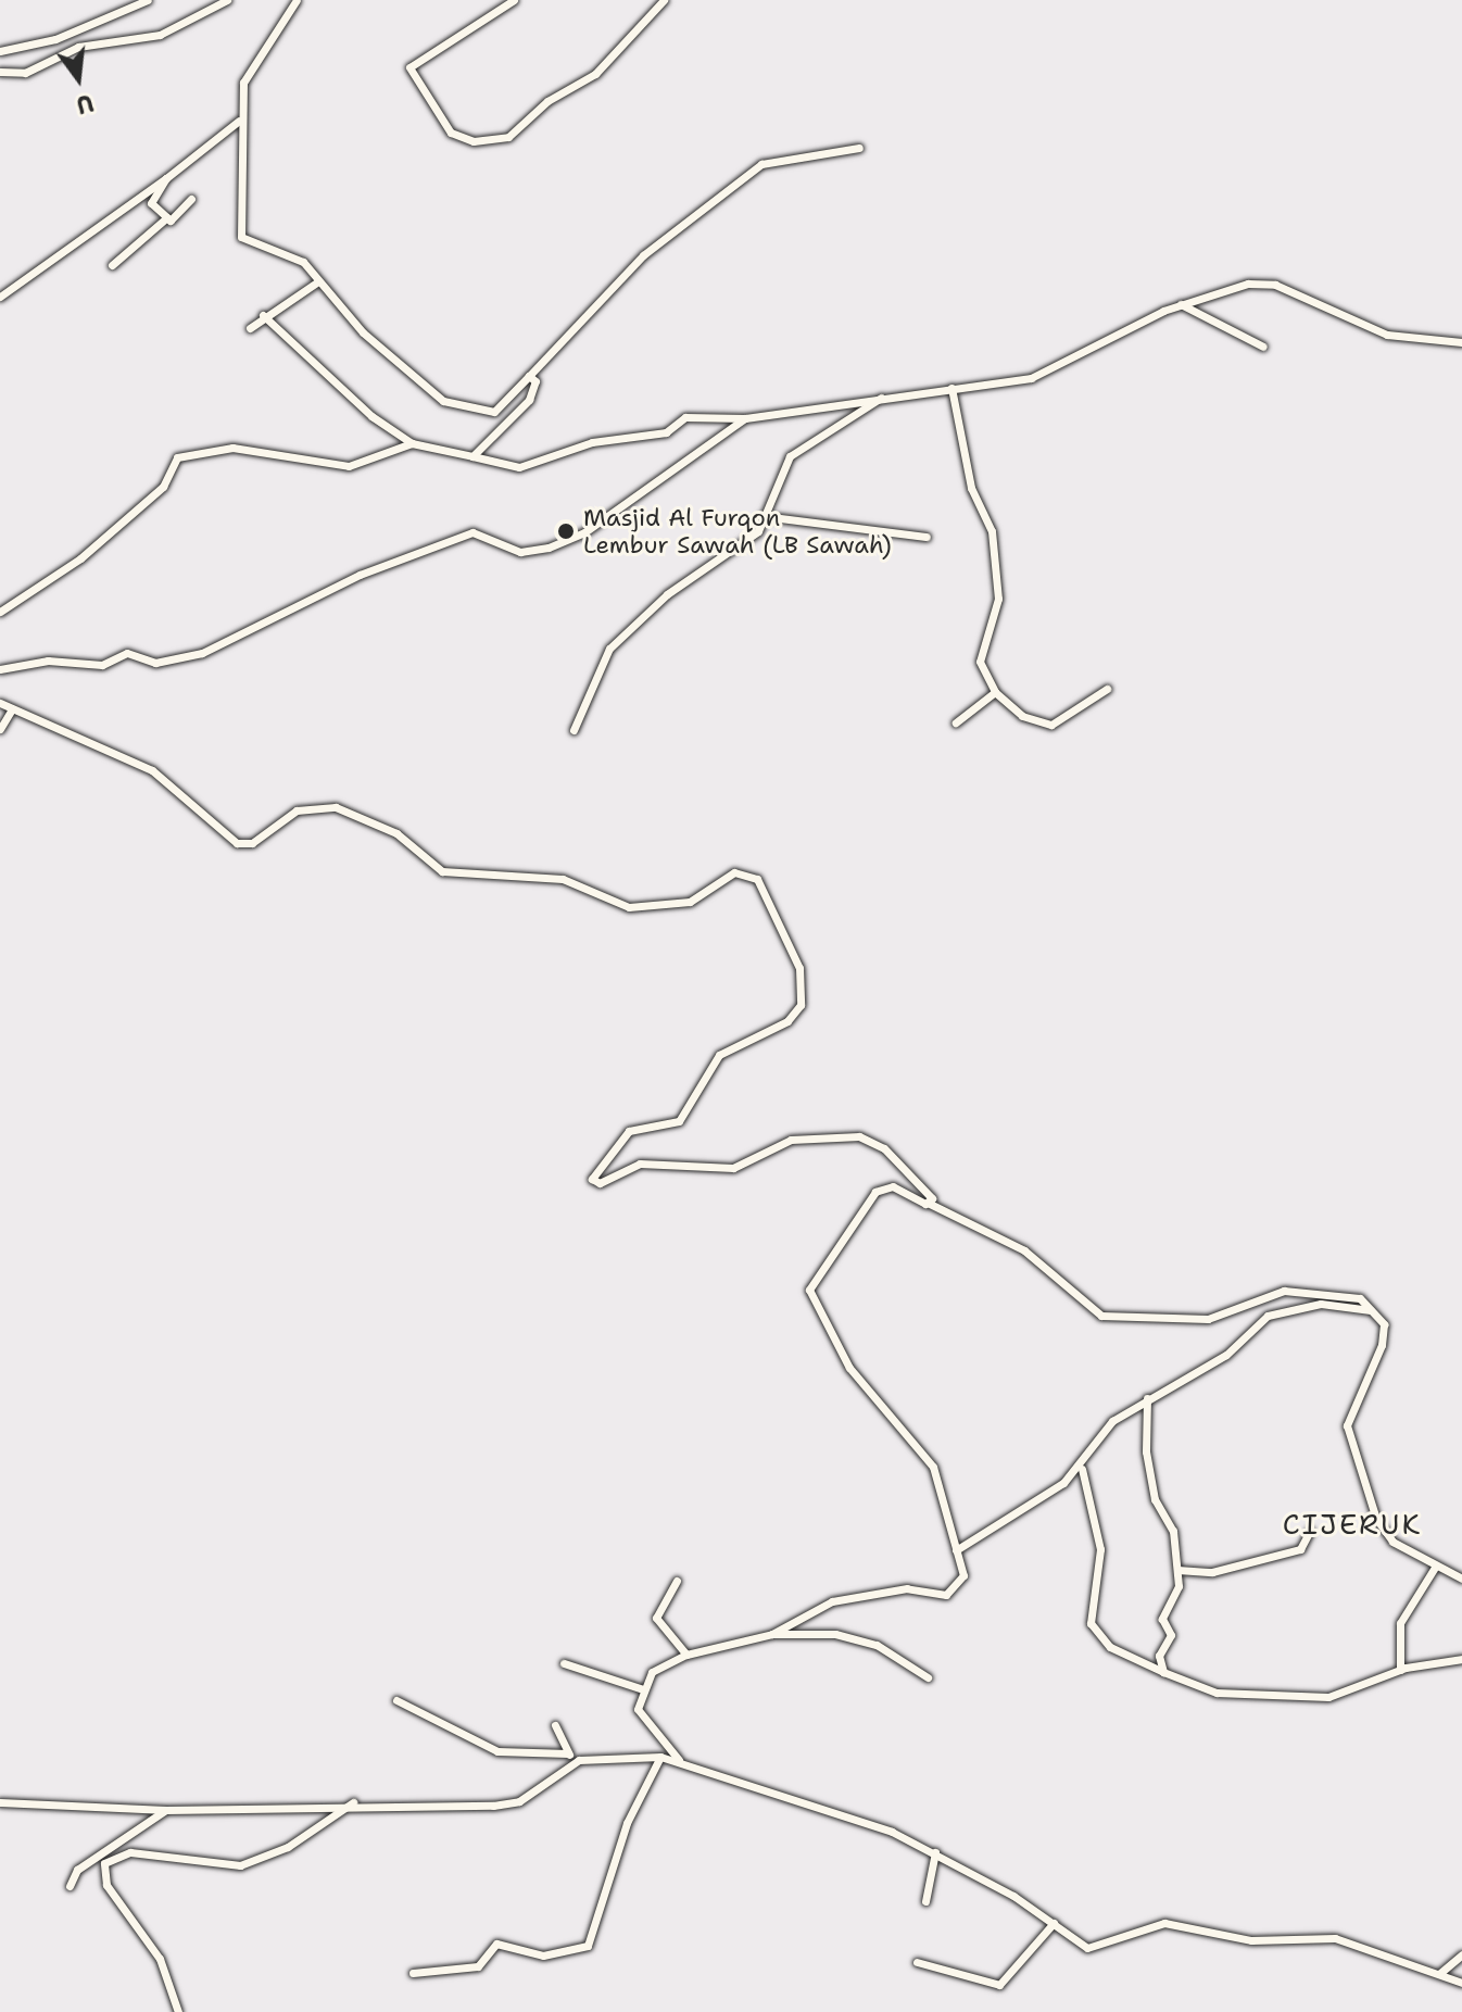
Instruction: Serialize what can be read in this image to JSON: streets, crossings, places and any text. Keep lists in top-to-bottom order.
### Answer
{
  "districts": ["CIJERUK"],
  "places": ["Masjid Al Furqon Lembur Sawah (LB Sawah)"],
  "north": "bottom"
}
